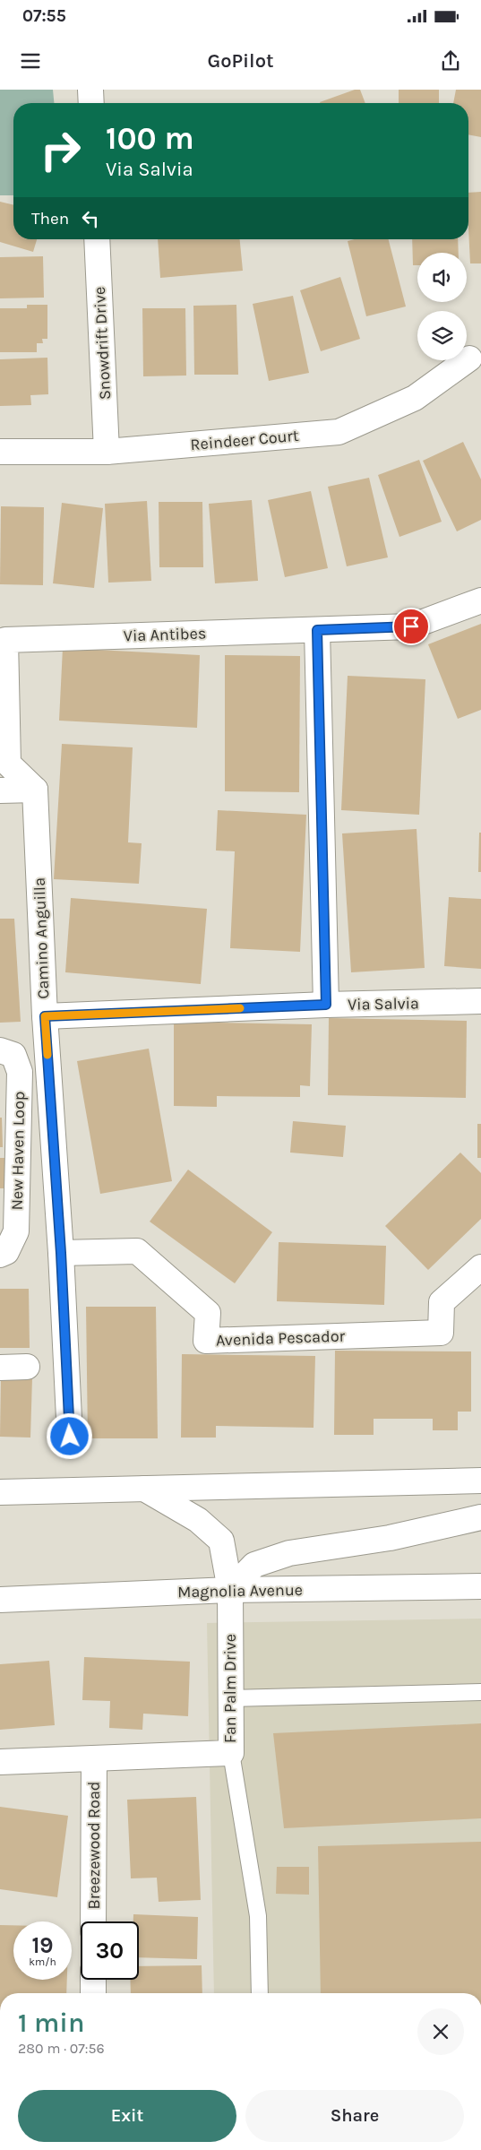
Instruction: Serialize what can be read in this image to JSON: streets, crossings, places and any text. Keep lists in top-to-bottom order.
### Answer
{
  "streets": {
    "street": [
      "Snowdrift Drive",
      "Reindeer Court",
      "Via Antibes",
      "Camino Anguilla",
      "Via Salvia",
      "New Haven Loop",
      "Avenida Pescador",
      "Magnolia Avenue",
      "Fan Palm Drive",
      "Breezewood Road"
    ]
  },
  "crossings": [
    ["Snowdrift Drive", "Reindeer Court"],
    ["Via Antibes", "Camino Anguilla"],
    ["Camino Anguilla", "Via Salvia"],
    ["Camino Anguilla", "Avenida Pescador"],
    ["Magnolia Avenue", "Fan Palm Drive"],
    ["Fan Palm Drive", "Breezewood Road"]
  ],
  "page": {
    "status": "07:55",
    "header": "GoPilot",
    "turn": ["100 m", "Via Salvia"],
    "then": "Then",
    "speed": "19 km/h",
    "limit": "30",
    "heading": ["1 min", "280 m · 07:56"],
    "buttons": ["Exit", "Share"]
  }
}
